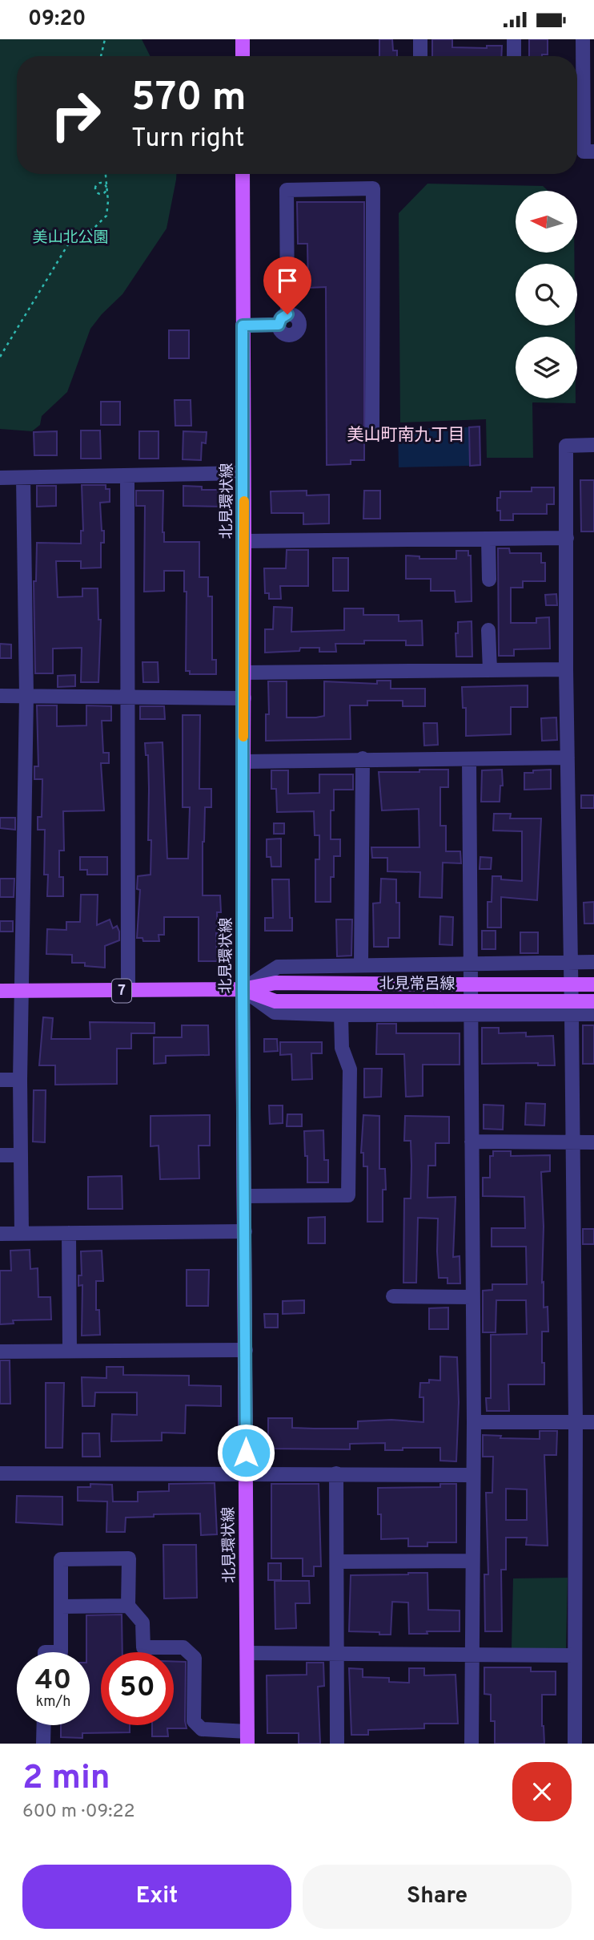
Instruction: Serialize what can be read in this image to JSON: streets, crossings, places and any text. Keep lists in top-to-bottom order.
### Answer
{
  "streets": {
    "main road": ["北見環状線", "北見常呂線", "7"]
  },
  "crossings": [
    ["北見環状線", "北見常呂線"]
  ],
  "districts": ["美山町南九丁目"],
  "parks": ["美山北公園"],
  "north": "left",
  "page": {
    "status": "09:20",
    "turn": ["570 m", "Turn right"],
    "speed": "40 km/h",
    "limit": "50",
    "heading": ["2 min", "600 m · 09:22"],
    "buttons": ["Exit", "Share"]
  }
}
